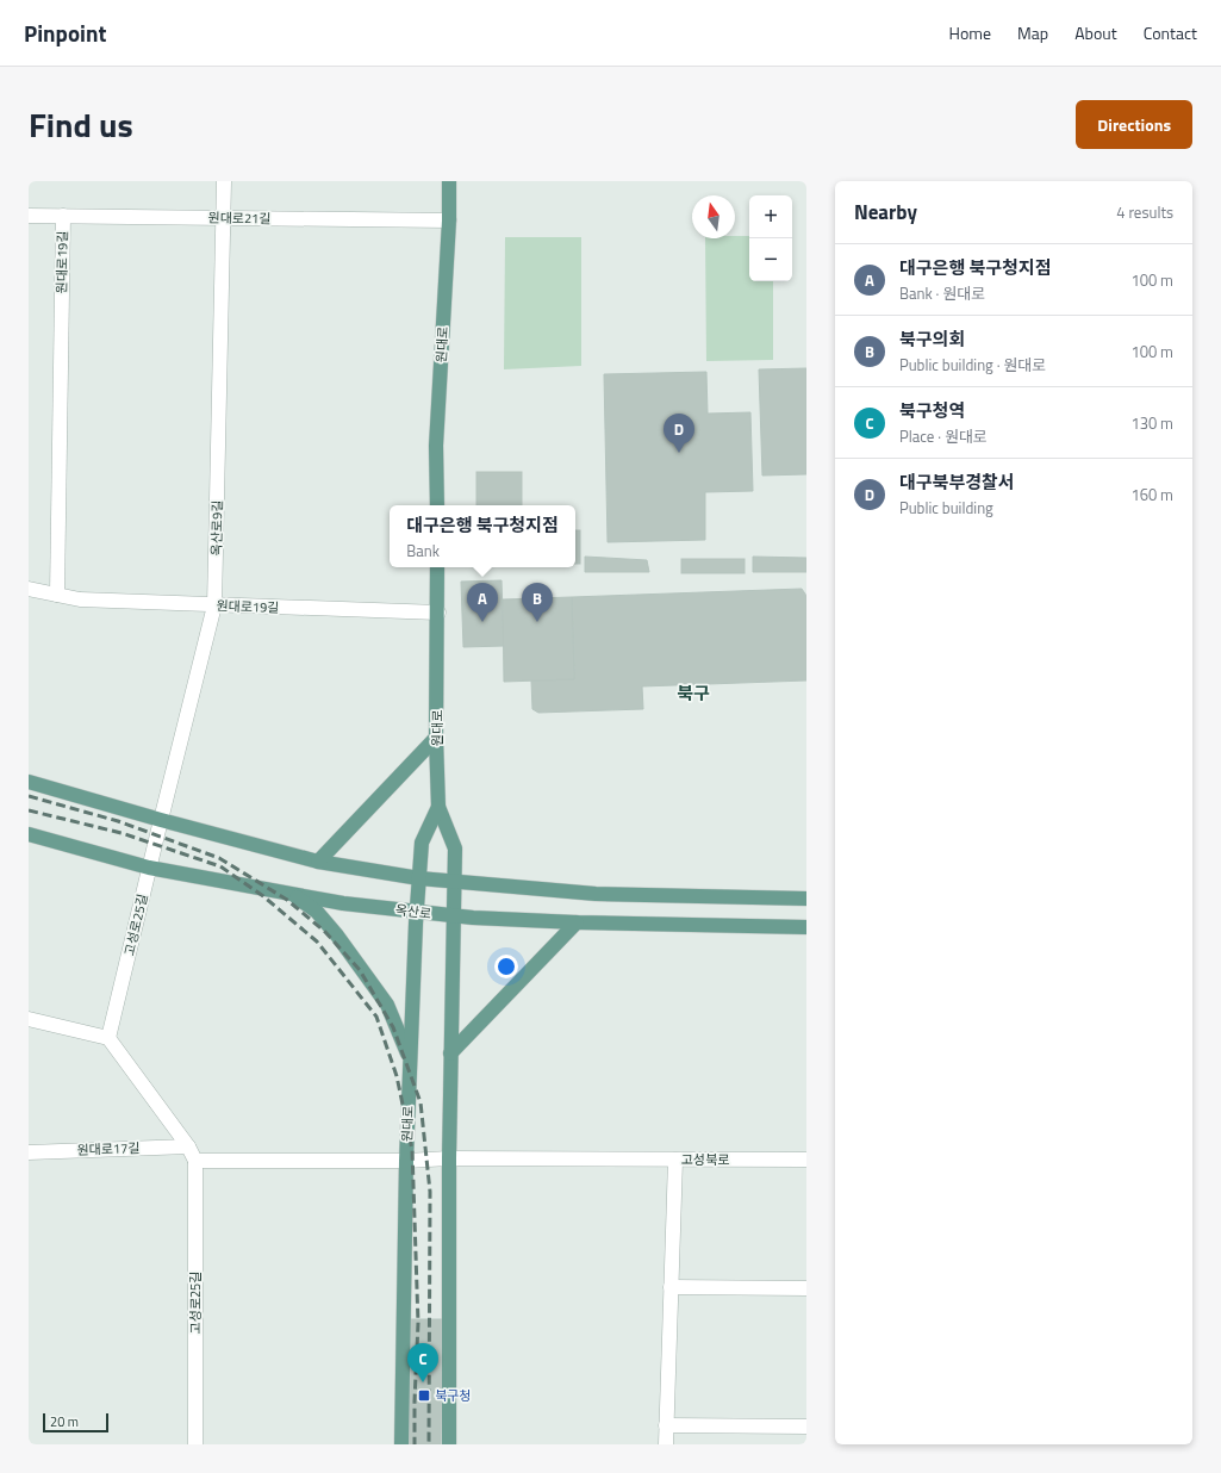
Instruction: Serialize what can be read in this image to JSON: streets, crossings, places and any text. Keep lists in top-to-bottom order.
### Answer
{
  "streets": {
    "main road": ["원대로", "옥산로"],
    "street": [
      "원대로21길",
      "원대로19길",
      "옥산로9길",
      "고성로25길",
      "원대로17길",
      "고성북로"
    ]
  },
  "crossings": [
    ["원대로21길", "원대로19길"],
    ["원대로21길", "원대로"],
    ["원대로21길", "옥산로9길"],
    ["원대로19길", "원대로"],
    ["원대로19길", "옥산로9길"],
    ["원대로", "옥산로"],
    ["옥산로9길", "옥산로"],
    ["옥산로9길", "고성로25길"],
    ["옥산로", "고성로25길"],
    ["고성로25길", "원대로17길"]
  ],
  "districts": ["북구"],
  "places": {
    "transit": ["북구청"]
  },
  "scale_bar": "20 m",
  "north": "top",
  "page": {
    "header": "Pinpoint",
    "nav": [
      "Home",
      "Map",
      "About",
      "Contact"
    ],
    "title": "Find us",
    "buttons": "Directions",
    "heading": ["Nearby", "4 results"],
    "map_buttons": ["+", "−"],
    "list": [
      {
        "mark": "A",
        "name": "대구은행 북구청지점",
        "note": "Bank · 원대로",
        "value": "100 m"
      },
      {
        "mark": "B",
        "name": "북구의회",
        "note": "Public building · 원대로",
        "value": "100 m"
      },
      {
        "mark": "C",
        "name": "북구청역",
        "note": "Place · 원대로",
        "value": "130 m"
      },
      {
        "mark": "D",
        "name": "대구북부경찰서",
        "note": "Public building",
        "value": "160 m"
      }
    ],
    "pins": [
      "D",
      "A",
      "B",
      "C"
    ],
    "popup": ["대구은행 북구청지점", "Bank"],
    "scale": "20 m"
  }
}
